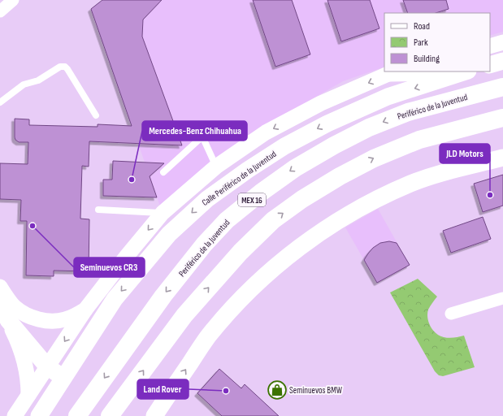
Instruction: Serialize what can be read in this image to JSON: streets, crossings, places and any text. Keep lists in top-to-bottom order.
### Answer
{
  "streets": {
    "highway": ["Periférico de la Juventud", "MEX 16"],
    "main road": ["Calle Periférico de la Juventud"]
  },
  "places": {
    "other": [
      "Mercedes-Benz Chihuahua",
      "JLD Motors",
      "Seminuevos CR3",
      "Land Rover"
    ],
    "shop": ["Seminuevos BMW"]
  },
  "legend": ["Road", "Park", "Building"]
}
